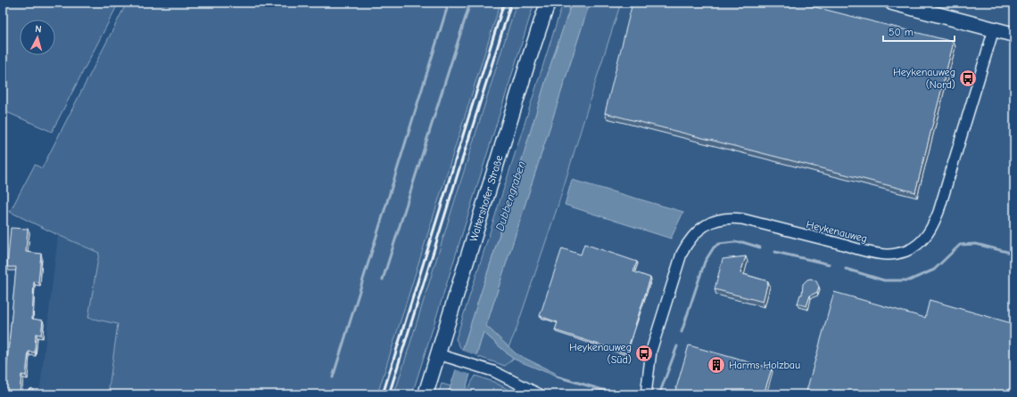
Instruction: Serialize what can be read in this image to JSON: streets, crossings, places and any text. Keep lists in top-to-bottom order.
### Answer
{
  "streets": {
    "main road": ["Waltershofer Straße"],
    "street": ["Heykenauweg"]
  },
  "water": ["Dubbengraben"],
  "places": {
    "bus stop": ["Heykenauweg (Nord)", "Heykenauweg (Süd)"],
    "building": ["Harms Holzbau"]
  },
  "scale_bar": "50 m",
  "north": "top"
}
